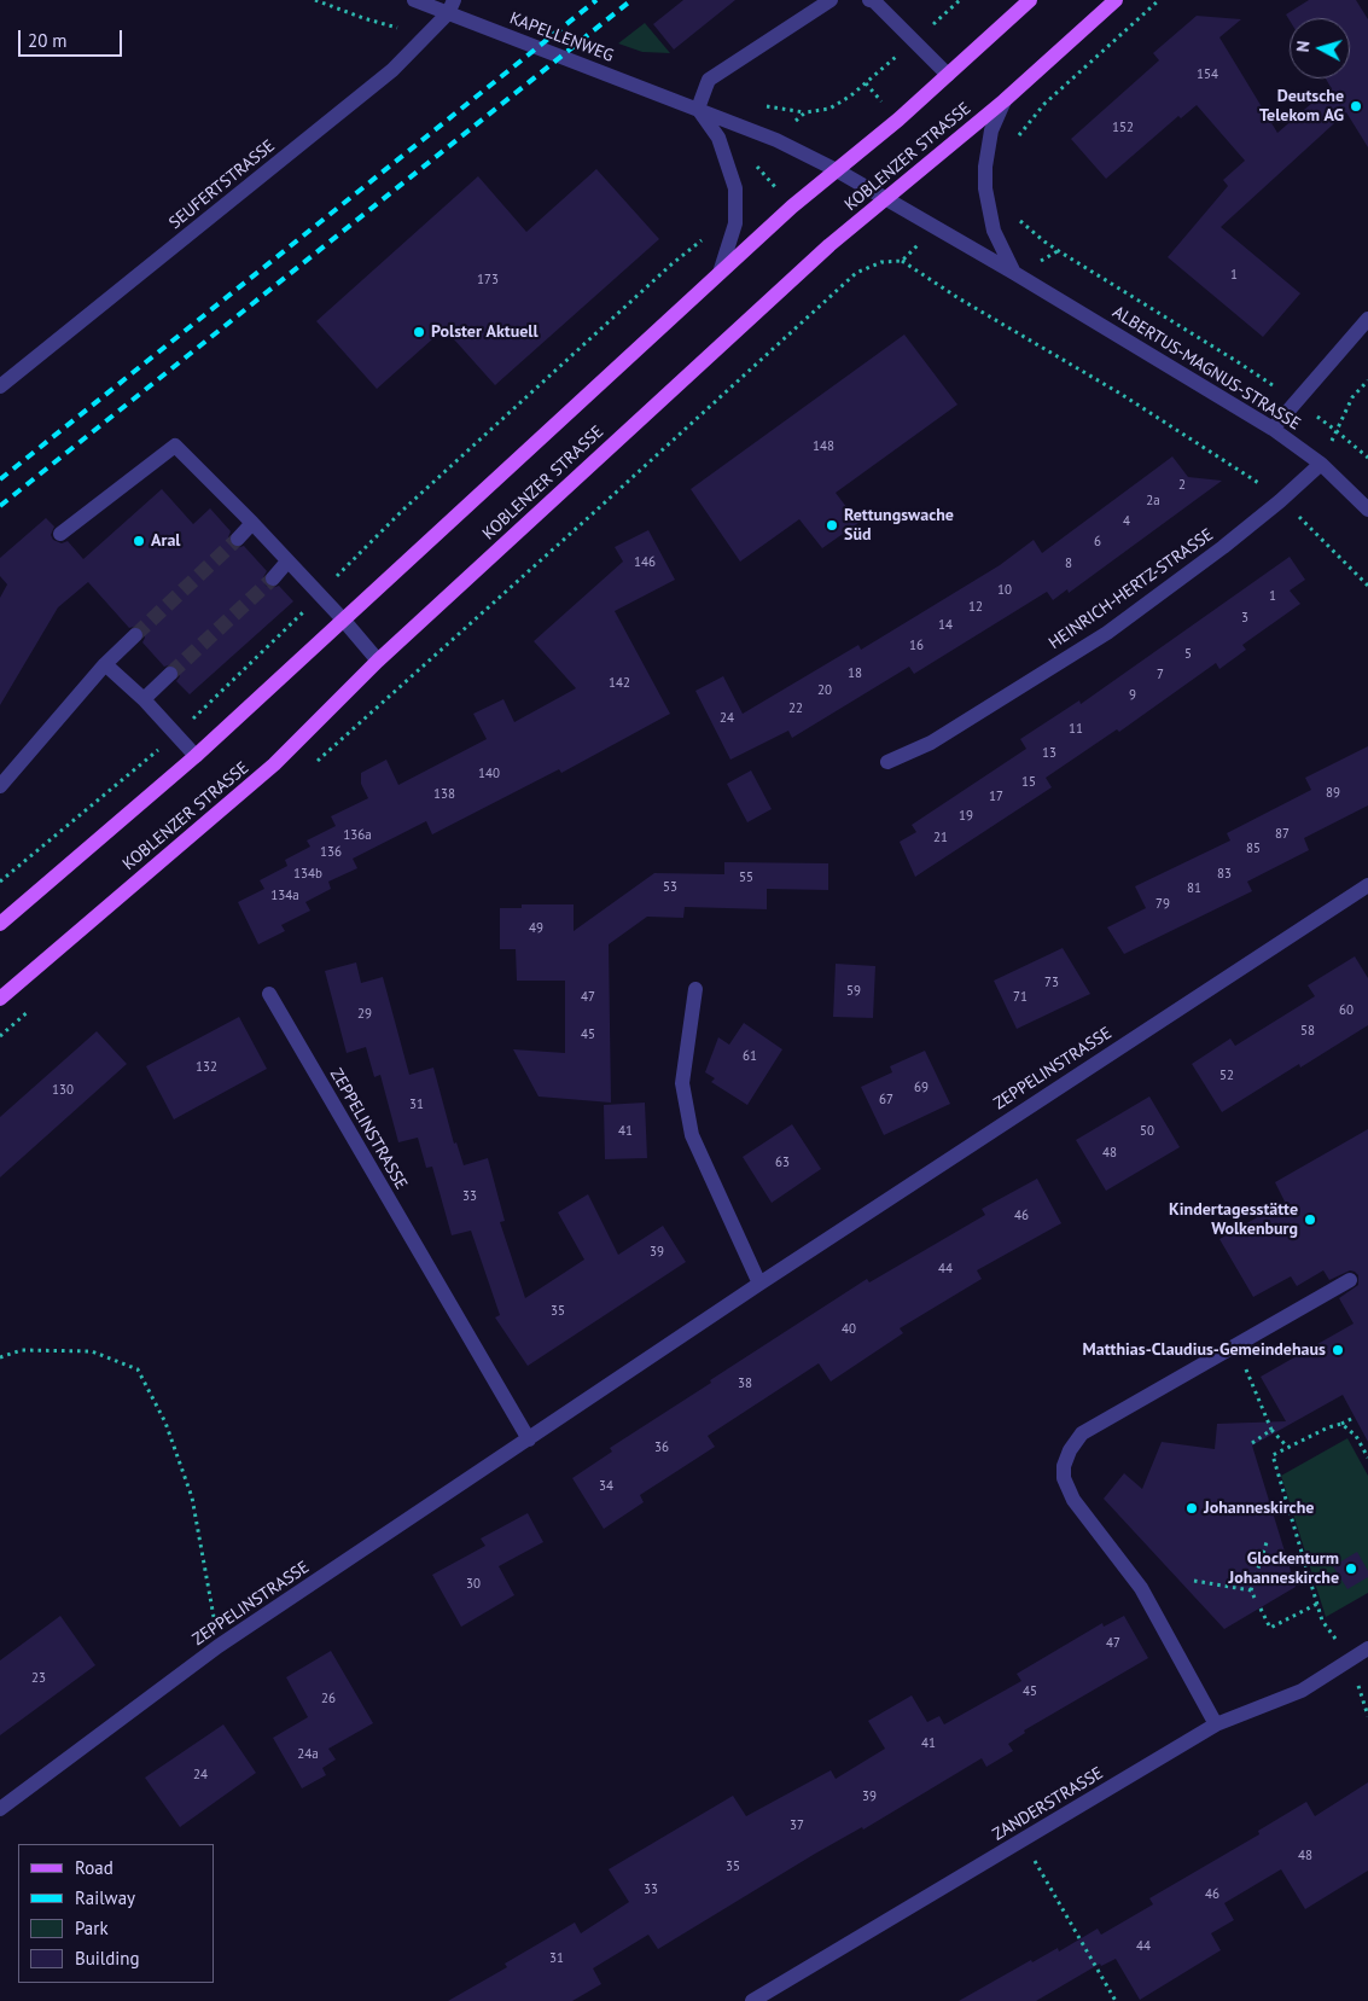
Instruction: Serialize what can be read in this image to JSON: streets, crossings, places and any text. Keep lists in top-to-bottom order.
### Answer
{
  "streets": {
    "main road": ["KOBLENZER STRASSE"],
    "street": [
      "KAPELLENWEG",
      "SEUFERTSTRASSE",
      "ALBERTUS-MAGNUS-STRASSE",
      "HEINRICH-HERTZ-STRASSE",
      "ZEPPELINSTRASSE",
      "ZANDERSTRASSE"
    ]
  },
  "crossings": [
    ["KAPELLENWEG", "KOBLENZER STRASSE"],
    ["KAPELLENWEG", "SEUFERTSTRASSE"],
    ["KAPELLENWEG", "ALBERTUS-MAGNUS-STRASSE"],
    ["KOBLENZER STRASSE", "ALBERTUS-MAGNUS-STRASSE"],
    ["ALBERTUS-MAGNUS-STRASSE", "HEINRICH-HERTZ-STRASSE"]
  ],
  "places": [
    "Deutsche Telekom AG",
    "Polster Aktuell",
    "Rettungswache Süd",
    "Aral",
    "Kindertagesstätte Wolkenburg",
    "Matthias-Claudius-Gemeindehaus",
    "Johanneskirche",
    "Glockenturm Johanneskirche"
  ],
  "house_numbers": [
    "154",
    "152",
    "1",
    "173",
    "148",
    "2",
    "2a",
    "4",
    "6",
    "146",
    "8",
    "10",
    "1",
    "12",
    "3",
    "14",
    "16",
    "5",
    "18",
    "7",
    "142",
    "20",
    "9",
    "22",
    "24",
    "11",
    "13",
    "140",
    "15",
    "89",
    "138",
    "17",
    "19",
    "87",
    "136a",
    "21",
    "85",
    "136",
    "134b",
    "83",
    "55",
    "53",
    "81",
    "134a",
    "79",
    "49",
    "73",
    "59",
    "47",
    "71",
    "60",
    "29",
    "58",
    "45",
    "61",
    "132",
    "52",
    "69",
    "130",
    "67",
    "31",
    "41",
    "50",
    "48",
    "63",
    "33",
    "46",
    "39",
    "44",
    "35",
    "40",
    "38",
    "36",
    "34",
    "30",
    "47",
    "23",
    "45",
    "26",
    "41",
    "24a",
    "24",
    "39",
    "37",
    "48",
    "35",
    "33",
    "46",
    "44",
    "31"
  ],
  "legend": [
    "Road",
    "Railway",
    "Park",
    "Building"
  ],
  "scale_bar": "20 m",
  "north": "left"
}
